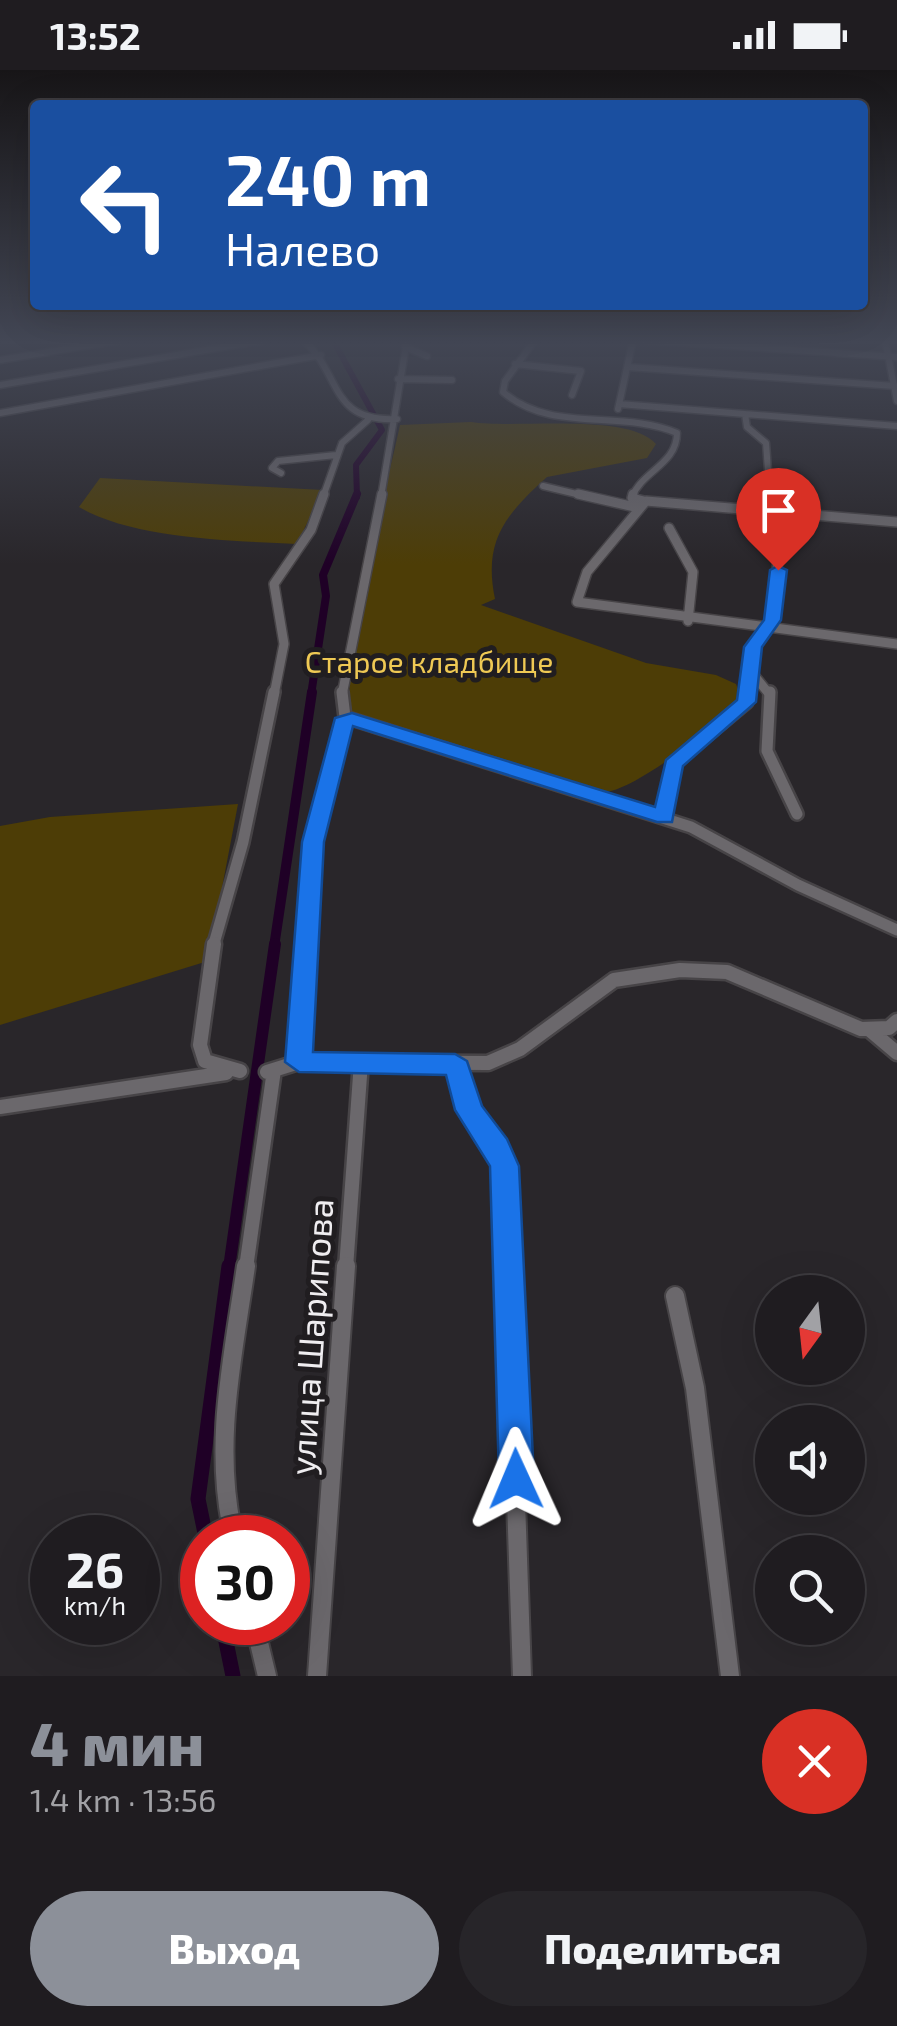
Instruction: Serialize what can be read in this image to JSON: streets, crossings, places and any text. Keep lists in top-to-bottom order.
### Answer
{
  "streets": {
    "street": ["улица Шарипова"]
  },
  "parks": ["Старое кладбище"],
  "north": "bottom",
  "page": {
    "status": "13:52",
    "turn": ["240 m", "Налево"],
    "speed": "26 km/h",
    "limit": "30",
    "heading": ["4 мин", "1.4 km · 13:56"],
    "buttons": ["Выход", "Поделиться"]
  }
}
